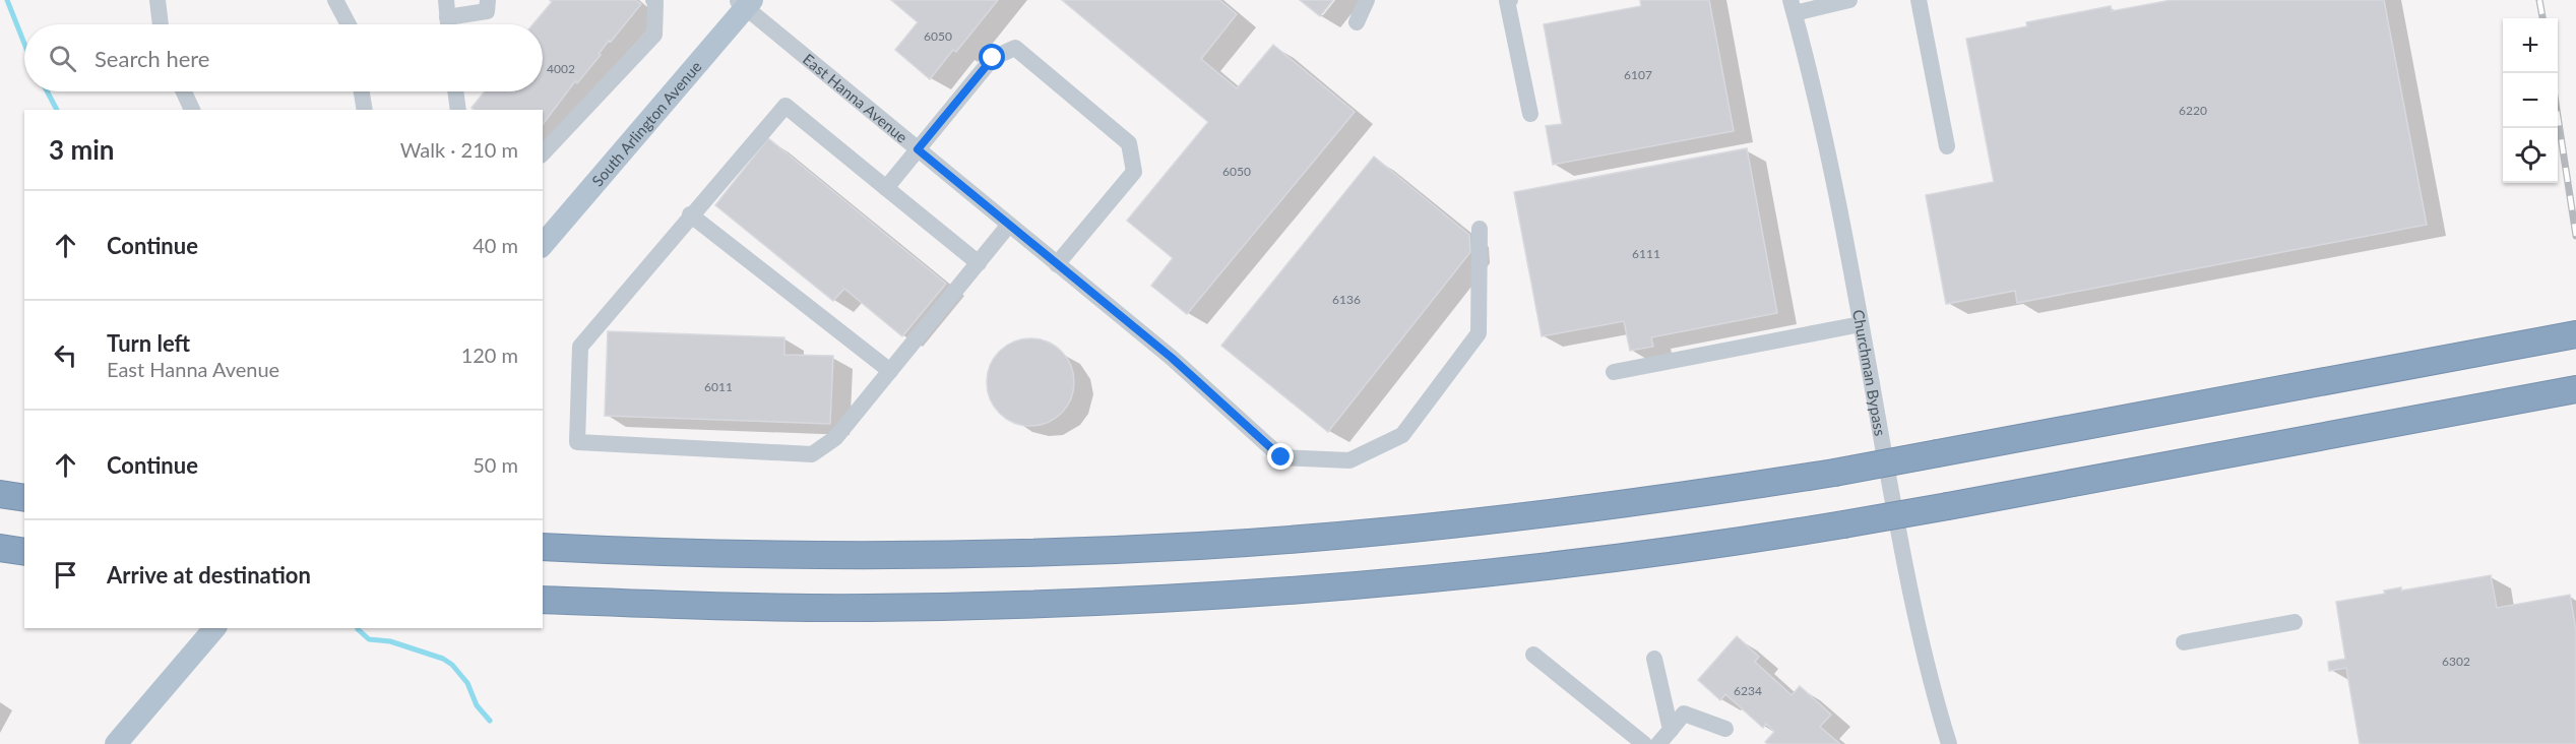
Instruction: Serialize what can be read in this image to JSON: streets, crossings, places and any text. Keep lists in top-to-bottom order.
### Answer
{
  "streets": {
    "main road": ["South Arlington Avenue"],
    "street": ["East Hanna Avenue", "Churchman Bypass"]
  },
  "crossings": [
    ["East Hanna Avenue", "South Arlington Avenue"]
  ],
  "house_numbers": [
    "6050",
    "4002",
    "6107",
    "6220",
    "6050",
    "6111",
    "6136",
    "6011",
    "6302",
    "6234"
  ],
  "page": {
    "map_buttons": ["+", "−"],
    "search": "Search here",
    "heading": ["3 min", "Walk · 210 m"],
    "list": [
      ["Continue", "40 m"],
      ["Turn left", "East Hanna Avenue", "120 m"],
      ["Continue", "50 m"],
      "Arrive at destination"
    ]
  }
}
